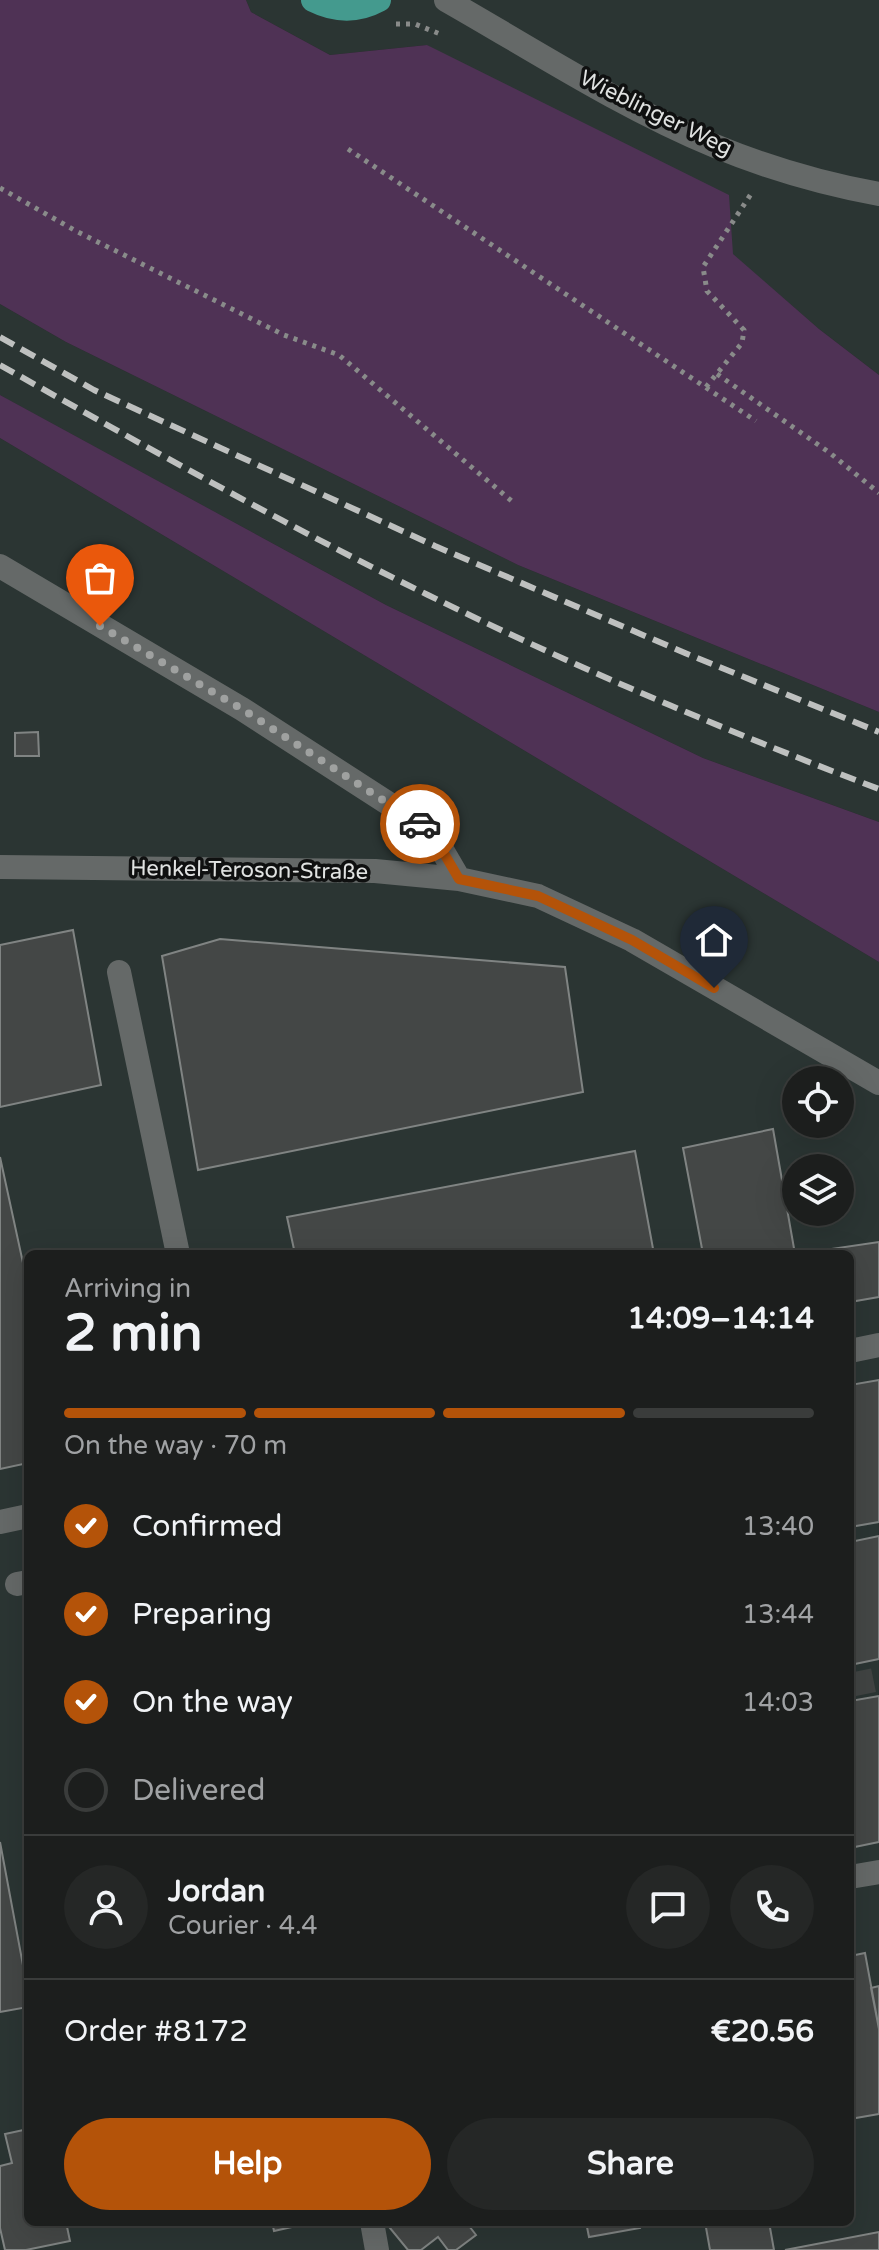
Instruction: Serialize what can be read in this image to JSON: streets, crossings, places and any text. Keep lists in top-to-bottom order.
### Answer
{
  "streets": {
    "street": ["Wieblinger Weg", "Henkel-Teroson-Straße"]
  },
  "page": {
    "heading": ["2 min", "Arriving in", "14:09–14:14"],
    "panel": [
      "Jordan",
      "Courier · 4.4",
      "Order #8172",
      "€20.56"
    ],
    "bar": "On the way · 70 m",
    "list": [
      ["Confirmed", "13:40"],
      ["Preparing", "13:44"],
      ["On the way", "14:03"],
      "Delivered"
    ],
    "buttons": ["Help", "Share"]
  }
}
